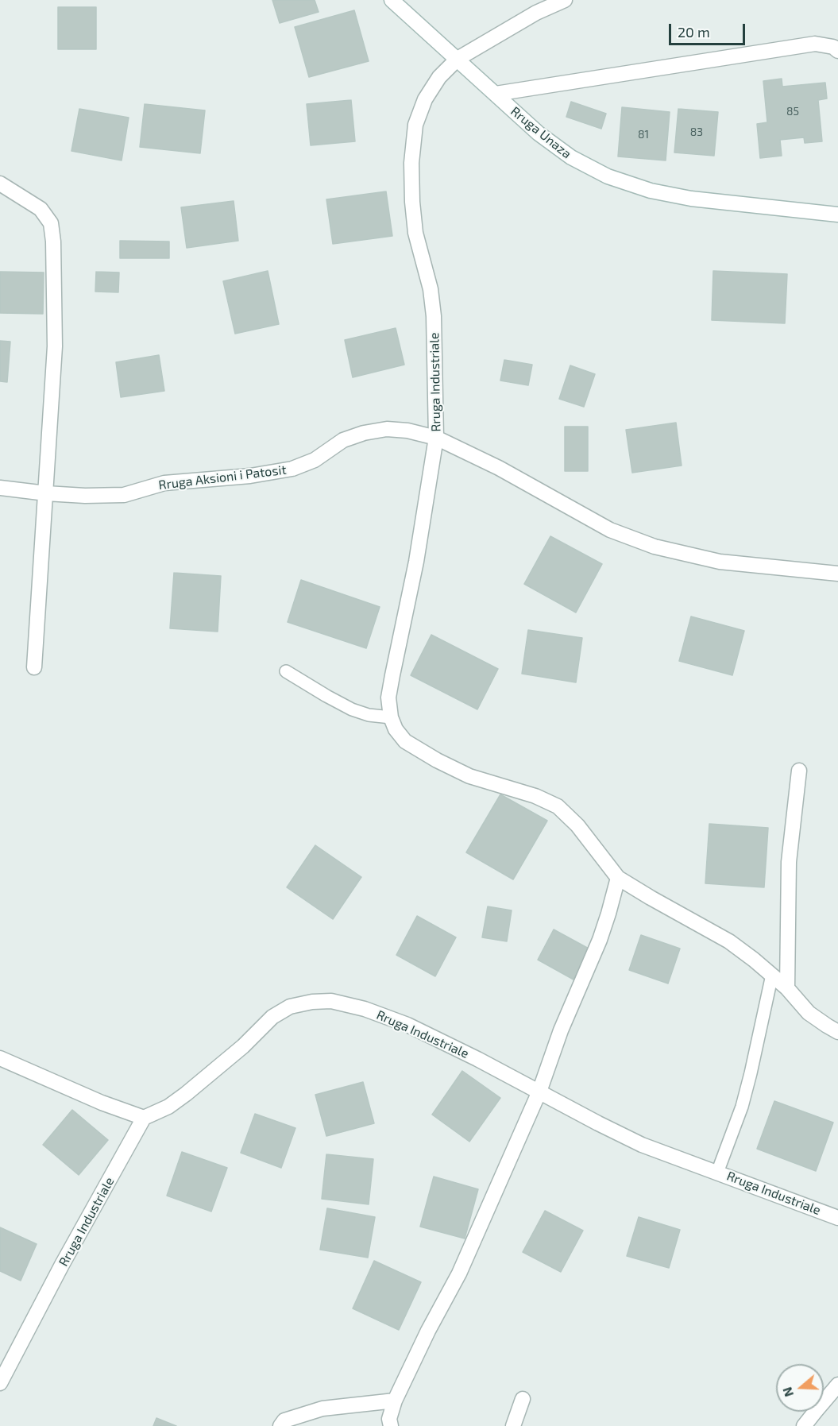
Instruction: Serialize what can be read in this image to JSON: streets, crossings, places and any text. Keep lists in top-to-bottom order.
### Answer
{
  "streets": {
    "street": ["Rruga Unaza", "Rruga Industriale", "Rruga Aksioni i Patosit"]
  },
  "crossings": [
    ["Rruga Unaza", "Rruga Industriale"],
    ["Rruga Industriale", "Rruga Aksioni i Patosit"]
  ],
  "house_numbers": ["85", "83", "81"],
  "scale_bar": "20 m",
  "north": "left"
}
